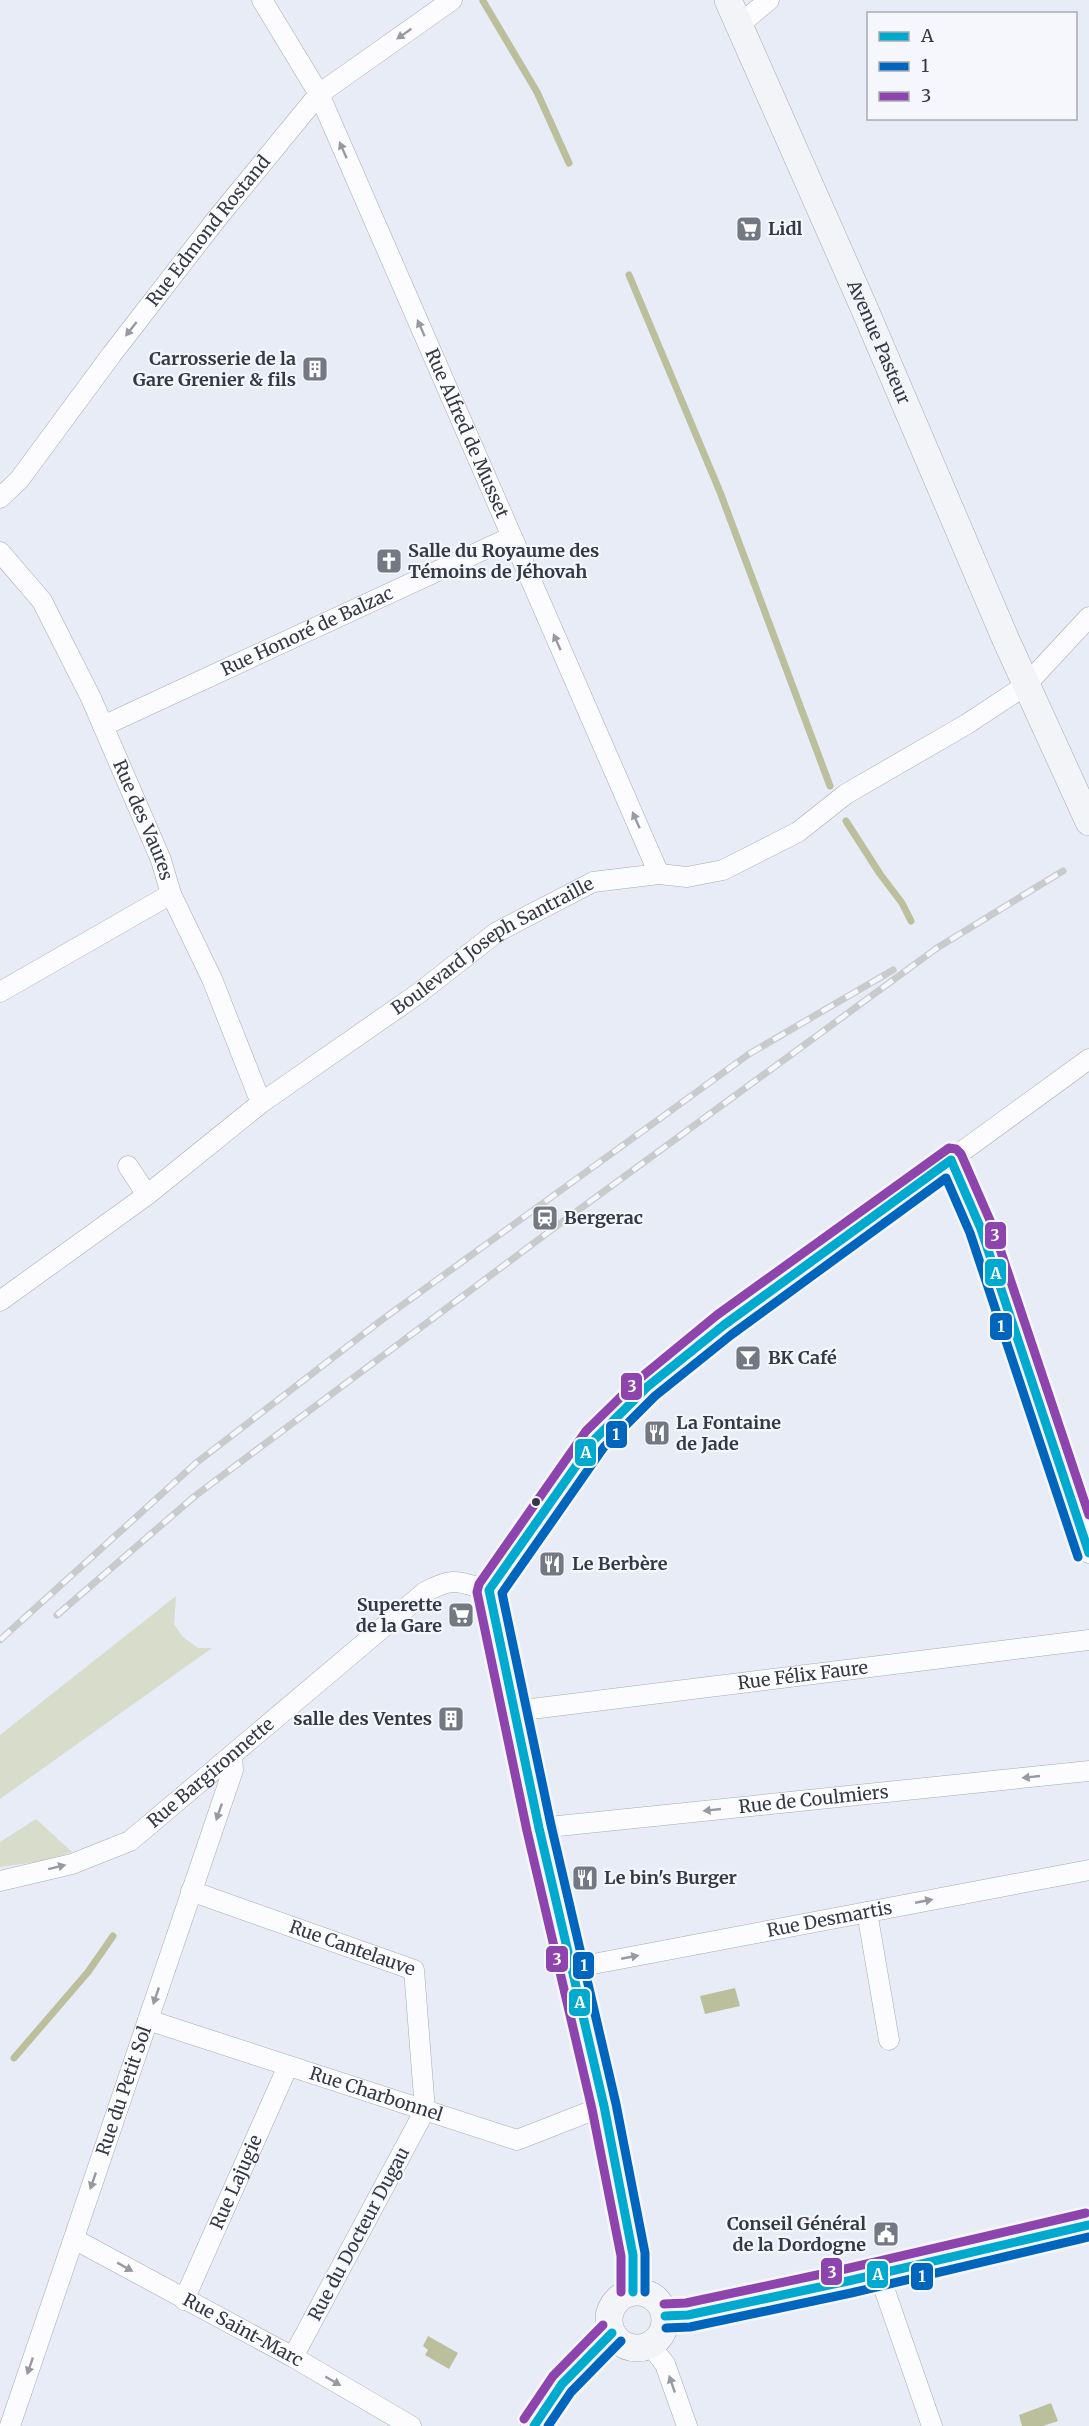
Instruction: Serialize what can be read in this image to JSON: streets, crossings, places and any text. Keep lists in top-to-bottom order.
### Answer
{
  "streets": {
    "main road": ["Avenue Pasteur"],
    "street": [
      "Rue Edmond Rostand",
      "Rue Alfred de Musset",
      "Rue Honoré de Balzac",
      "Rue des Vaures",
      "Boulevard Joseph Santraille",
      "Rue Félix Faure",
      "Rue Bargironnette",
      "Rue de Coulmiers",
      "Rue Desmartis",
      "Rue Cantelauve",
      "Rue du Petit Sol",
      "Rue Charbonnel",
      "Rue Lajugie",
      "Rue du Docteur Dugau",
      "Rue Saint-Marc"
    ]
  },
  "crossings": [
    ["Rue Edmond Rostand", "Rue Alfred de Musset"],
    ["Avenue Pasteur", "Boulevard Joseph Santraille"],
    ["Rue Alfred de Musset", "Rue Honoré de Balzac"],
    ["Rue Alfred de Musset", "Boulevard Joseph Santraille"],
    ["Rue Honoré de Balzac", "Rue des Vaures"],
    ["Rue des Vaures", "Boulevard Joseph Santraille"],
    ["Rue Bargironnette", "Rue du Petit Sol"],
    ["Rue Cantelauve", "Rue du Petit Sol"],
    ["Rue Cantelauve", "Rue Charbonnel"],
    ["Rue Cantelauve", "Rue du Docteur Dugau"],
    ["Rue du Petit Sol", "Rue Charbonnel"],
    ["Rue du Petit Sol", "Rue Saint-Marc"],
    ["Rue Charbonnel", "Rue Lajugie"],
    ["Rue Charbonnel", "Rue du Docteur Dugau"],
    ["Rue Lajugie", "Rue Saint-Marc"],
    ["Rue du Docteur Dugau", "Rue Saint-Marc"]
  ],
  "one_way": [
    "Rue Edmond Rostand",
    "Rue Alfred de Musset",
    "Rue Bargironnette",
    "Rue de Coulmiers",
    "Rue Desmartis",
    "Rue du Petit Sol",
    "Rue Saint-Marc"
  ],
  "places": {
    "supermarket": ["Lidl", "Superette de la Gare"],
    "building": ["Carrosserie de la Gare Grenier & fils", "salle des Ventes"],
    "church": ["Salle du Royaume des Témoins de Jéhovah"],
    "station": ["Bergerac"],
    "bar": ["BK Café"],
    "restaurant": ["La Fontaine de Jade", "Le Berbère", "Le bin's Burger"],
    "public building": ["Conseil Général de la Dordogne"]
  },
  "lines": ["transit line 3", "transit line A", "transit line 1"],
  "legend": ["A", "1", "3"]
}
